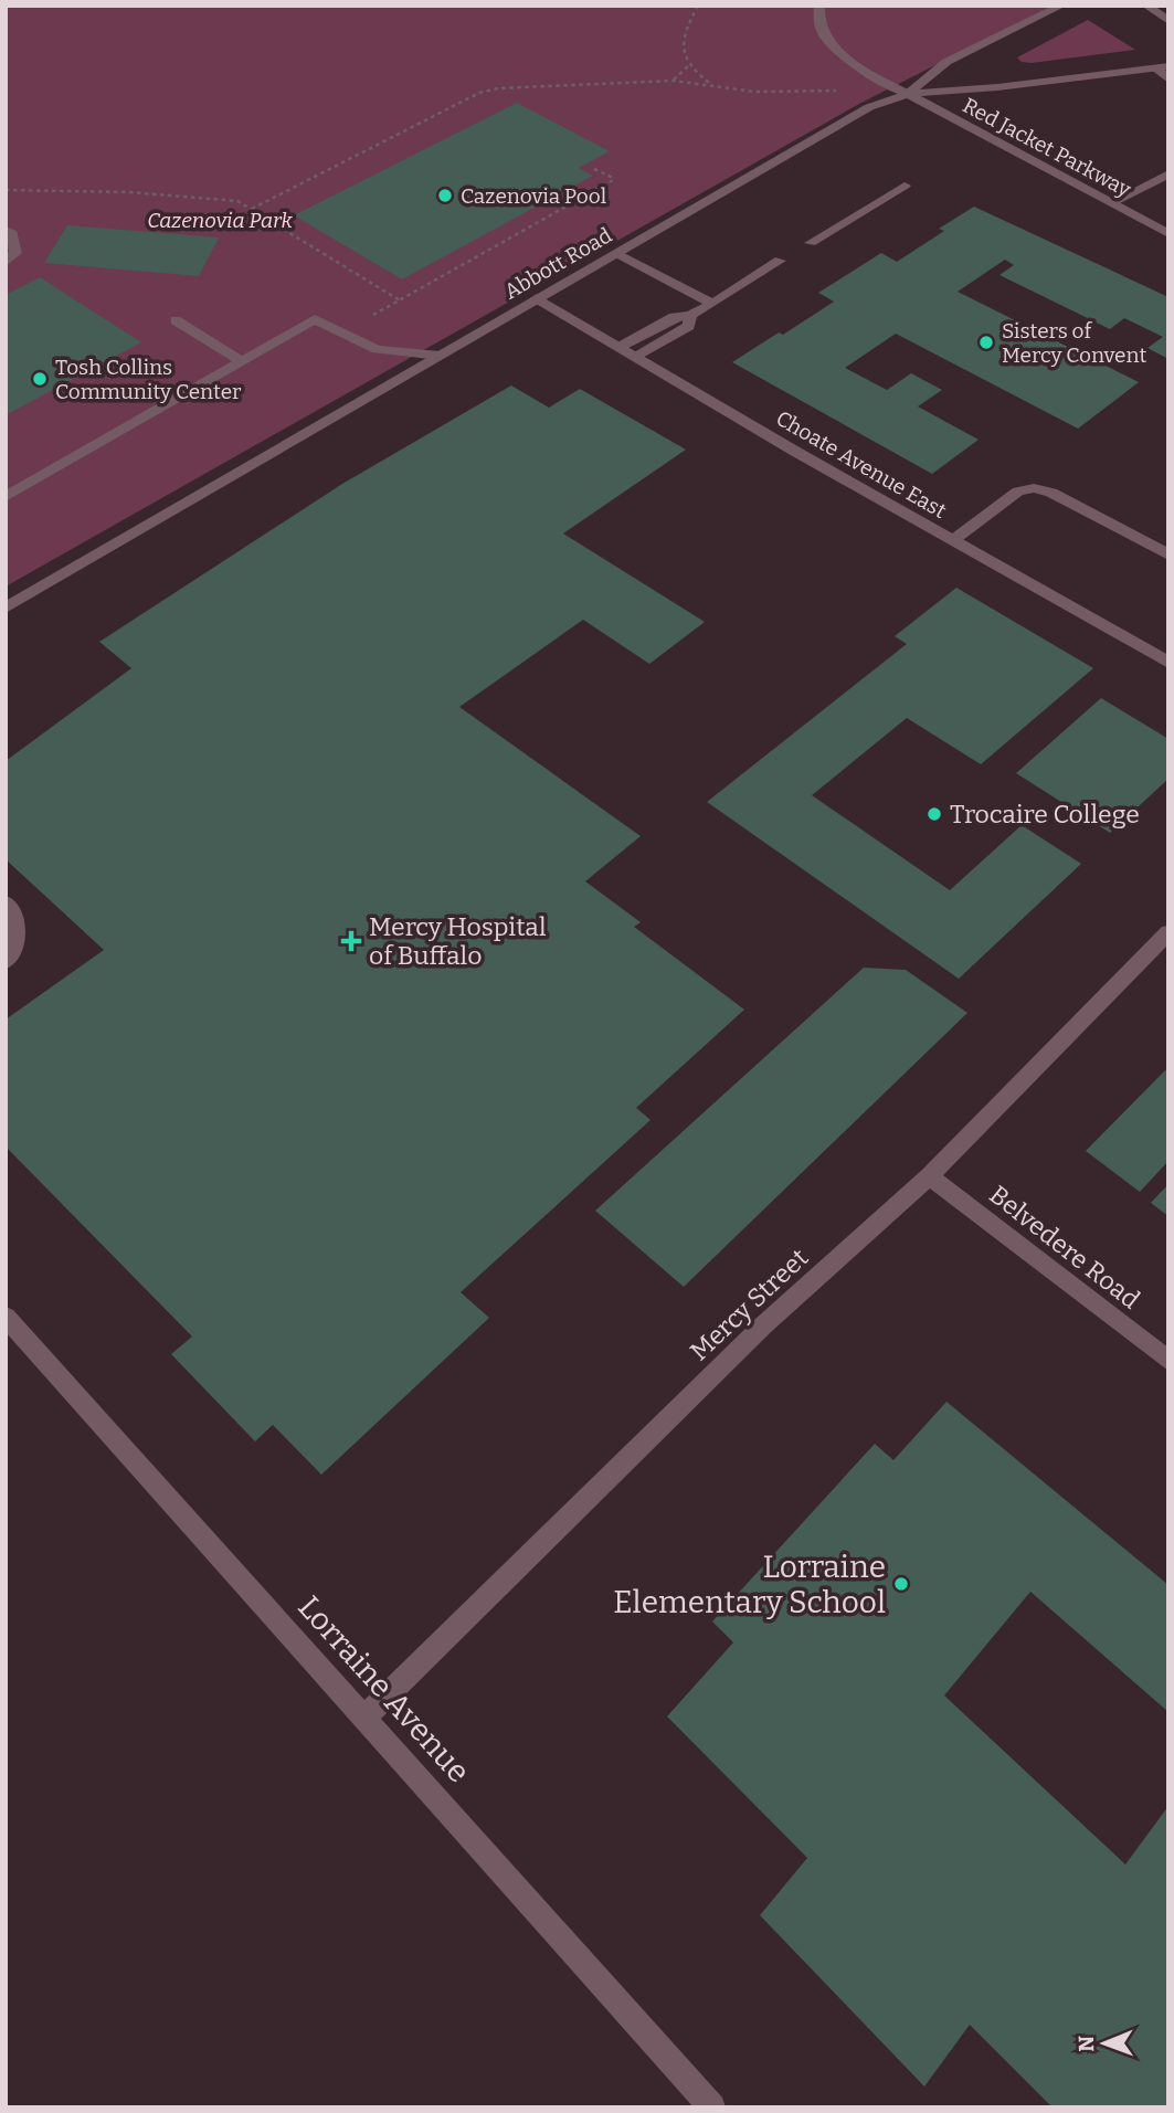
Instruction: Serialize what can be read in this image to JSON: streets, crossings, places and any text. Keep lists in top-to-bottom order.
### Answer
{
  "streets": {
    "street": [
      "Red Jacket Parkway",
      "Abbott Road",
      "Choate Avenue East",
      "Belvedere Road",
      "Mercy Street",
      "Lorraine Avenue"
    ]
  },
  "crossings": [
    ["Red Jacket Parkway", "Abbott Road"],
    ["Abbott Road", "Choate Avenue East"],
    ["Belvedere Road", "Mercy Street"],
    ["Mercy Street", "Lorraine Avenue"]
  ],
  "parks": ["Cazenovia Park"],
  "places": {
    "other": [
      "Cazenovia Pool",
      "Sisters of Mercy Convent",
      "Tosh Collins Community Center",
      "Trocaire College",
      "Lorraine Elementary School"
    ],
    "health": ["Mercy Hospital of Buffalo"]
  },
  "north": "left"
}
